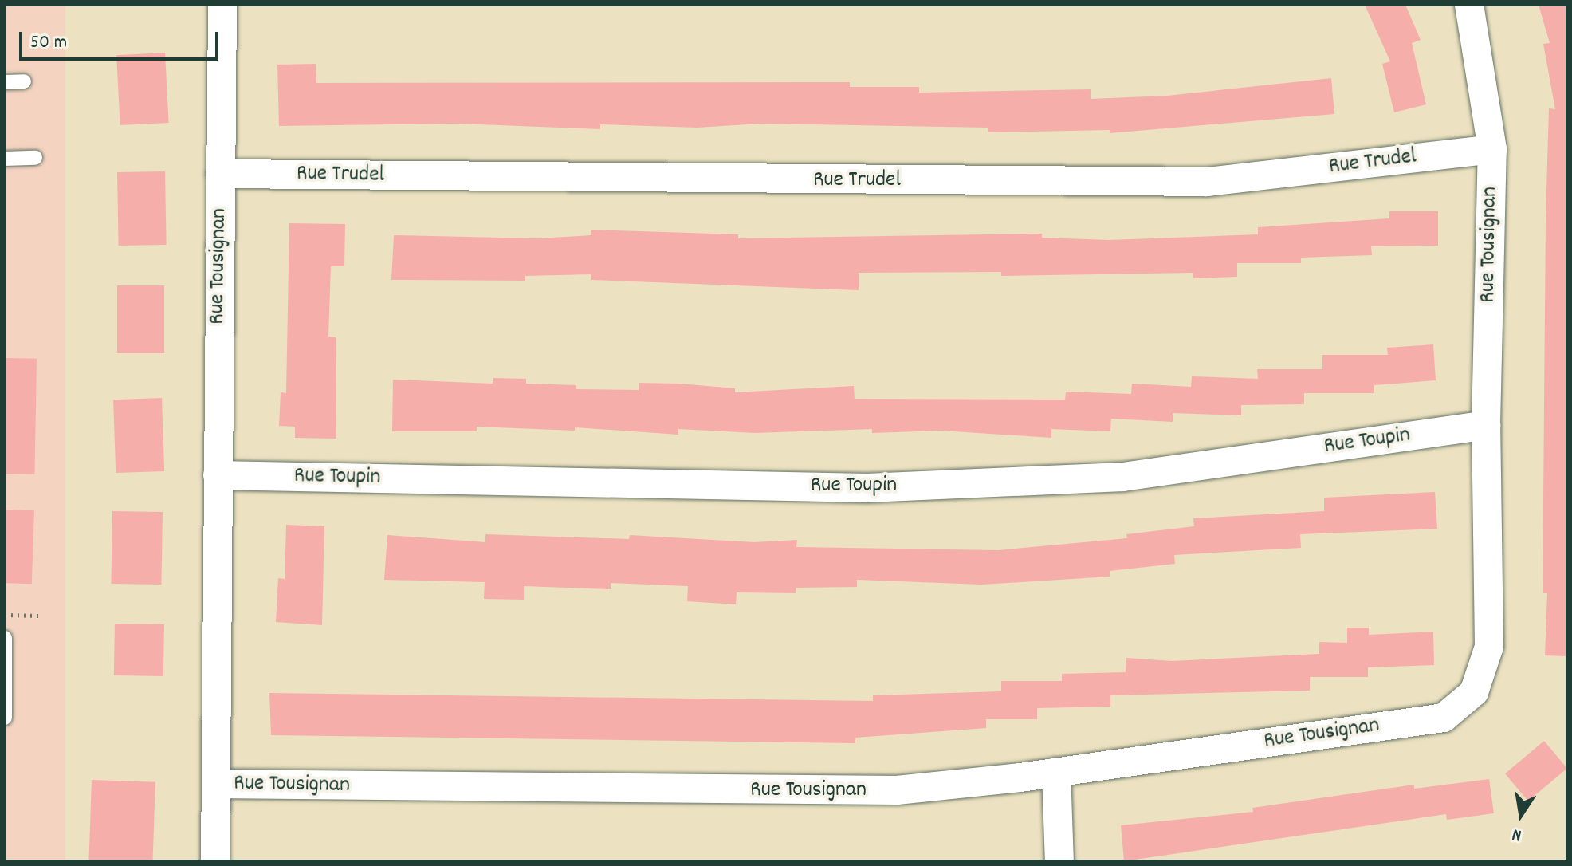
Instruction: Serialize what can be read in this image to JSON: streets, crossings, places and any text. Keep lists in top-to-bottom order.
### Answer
{
  "streets": {
    "street": ["Rue Trudel", "Rue Tousignan", "Rue Toupin"]
  },
  "crossings": [
    ["Rue Trudel", "Rue Tousignan"],
    ["Rue Tousignan", "Rue Toupin"]
  ],
  "scale_bar": "50 m",
  "north": "bottom"
}
